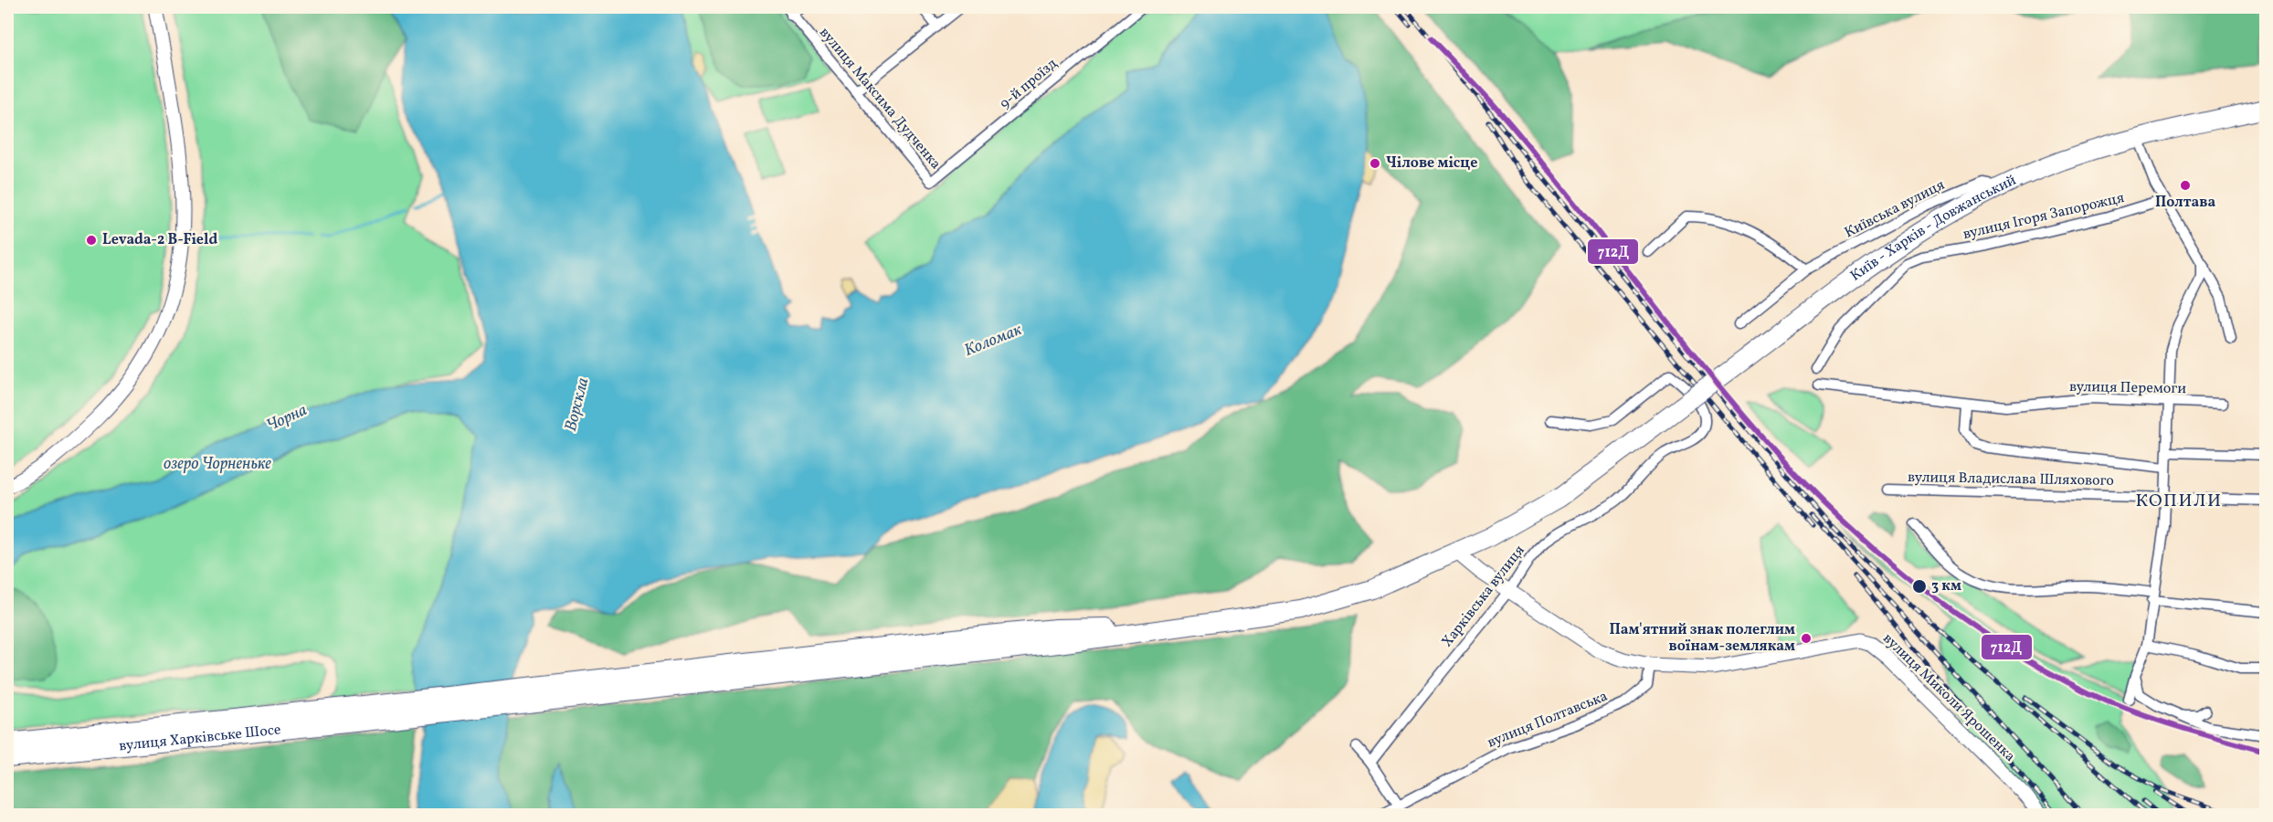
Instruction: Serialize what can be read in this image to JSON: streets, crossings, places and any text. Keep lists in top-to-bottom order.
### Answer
{
  "streets": {
    "highway": ["Київ - Харків - Довжанський", "вулиця Харківське Шосе"],
    "street": [
      "9-й проїзд",
      "вулиця Максима Дудченка",
      "Київська вулиця",
      "вулиця Ігоря Запорожця",
      "вулиця Перемоги",
      "вулиця Владислава Шляхового",
      "Харківська вулиця",
      "вулиця Миколи Ярошенка",
      "вулиця Полтавська"
    ]
  },
  "crossings": [
    ["9-й проїзд", "вулиця Максима Дудченка"],
    ["Київська вулиця", "Київ - Харків - Довжанський"],
    ["Київ - Харків - Довжанський", "вулиця Миколи Ярошенка"],
    ["Харківська вулиця", "вулиця Миколи Ярошенка"],
    ["вулиця Миколи Ярошенка", "вулиця Полтавська"]
  ],
  "districts": ["КОПИЛИ"],
  "water": [
    "Коломак",
    "Ворскла",
    "Чорна",
    "озеро Чорненьке"
  ],
  "places": [
    "Чілове місце",
    "Полтава",
    "Levada-2 B-Field",
    "3 км",
    "Пам'ятний знак полеглим воїнам-землякам"
  ],
  "lines": ["transit line 712Д"]
}
